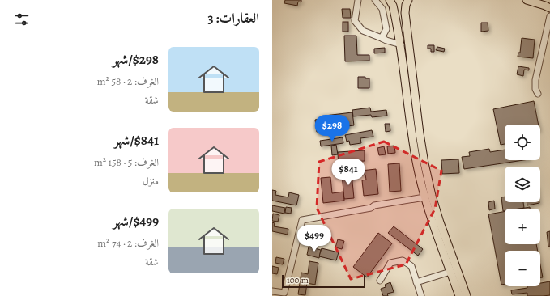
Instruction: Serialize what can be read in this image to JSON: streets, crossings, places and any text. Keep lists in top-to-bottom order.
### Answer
{
  "scale_bar": "100 m",
  "page": {
    "heading": "العقارات: 3",
    "list": [
      {
        "name": "$298/شهر",
        "note": "الغرف: 2 · 58 m² · شقة"
      },
      {
        "name": "$841/شهر",
        "note": "الغرف: 5 · 158 m² · منزل"
      },
      {
        "name": "$499/شهر",
        "note": "الغرف: 2 · 74 m² · شقة"
      }
    ],
    "price": ["$298", "$841", "$499"],
    "map_buttons": ["+", "−"],
    "scale": "100 m"
  }
}
